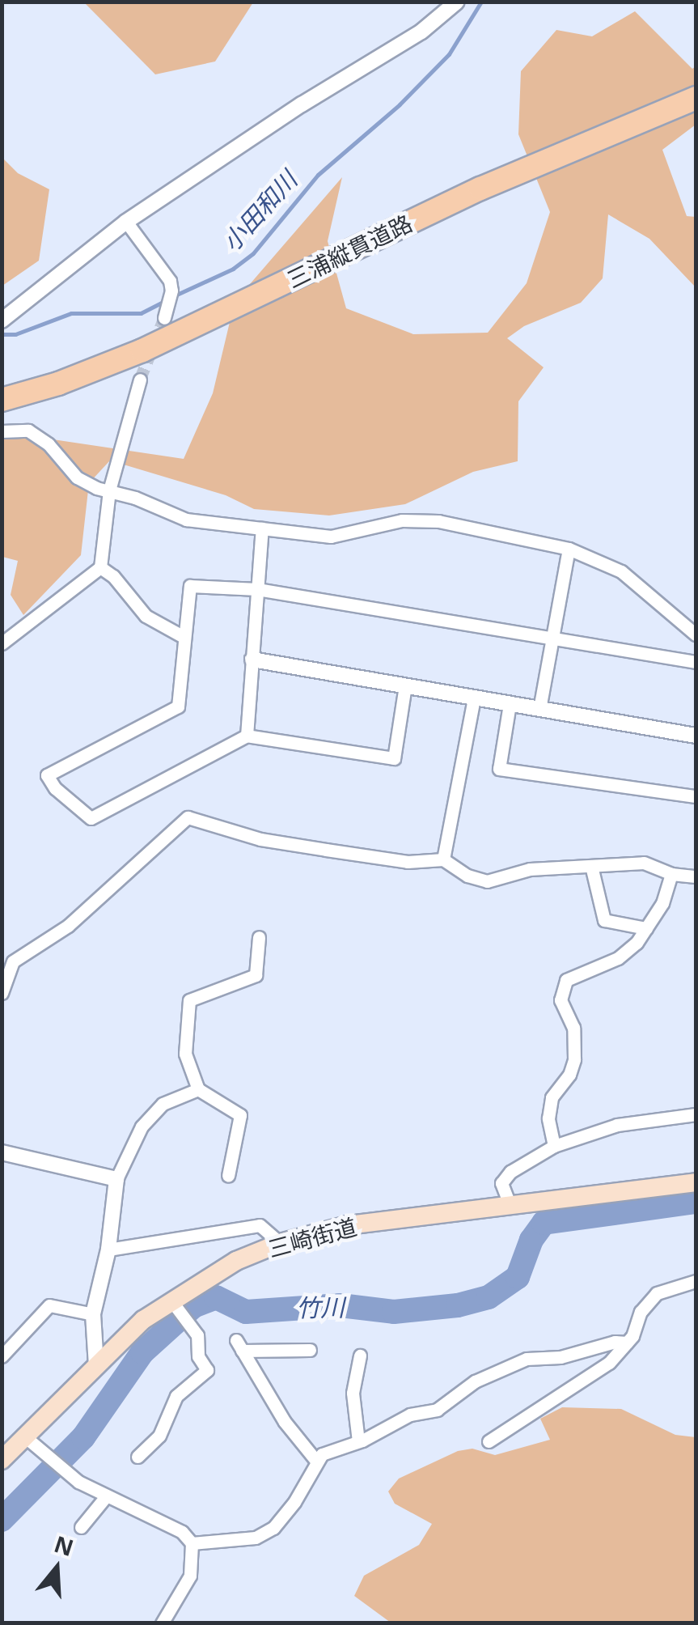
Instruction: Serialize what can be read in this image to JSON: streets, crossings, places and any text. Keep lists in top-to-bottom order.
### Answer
{
  "streets": {
    "highway": ["三浦縦貫道路"],
    "main road": ["三崎街道"]
  },
  "water": ["小田和川", "竹川"],
  "north": "top"
}
